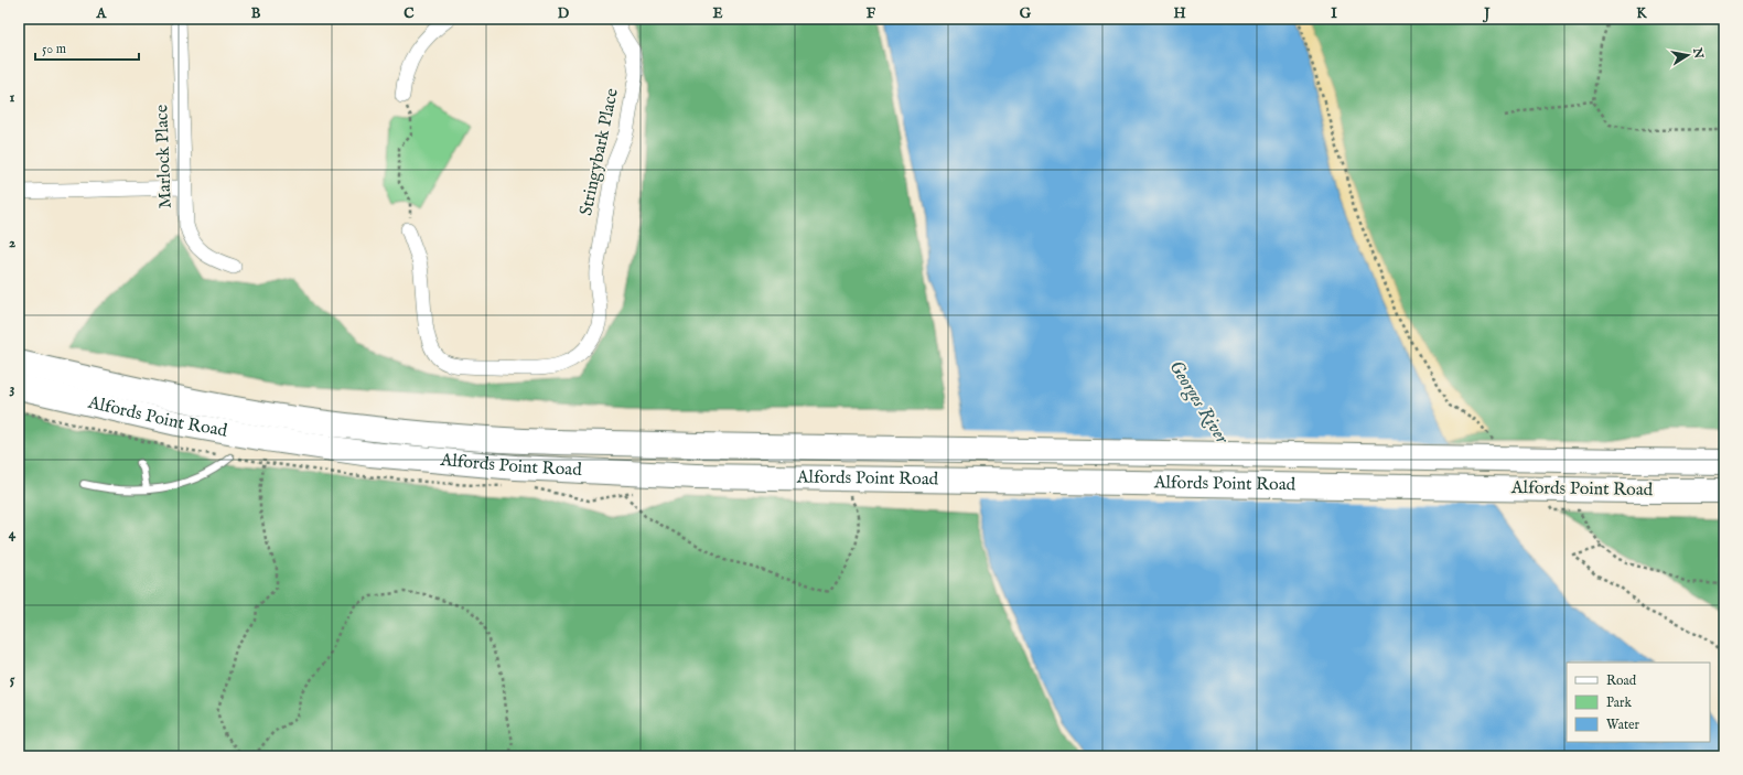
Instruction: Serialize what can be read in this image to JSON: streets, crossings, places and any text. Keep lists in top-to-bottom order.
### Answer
{
  "streets": {
    "highway": ["Alfords Point Road"],
    "street": ["Stringybark Place", "Marlock Place"]
  },
  "water": ["Georges River"],
  "legend": ["Road", "Park", "Water"],
  "scale_bar": "50 m",
  "north": "right",
  "grid": {
    "columns": [
      "A",
      "B",
      "C",
      "D",
      "E",
      "F",
      "G",
      "H",
      "I",
      "J",
      "K"
    ],
    "rows": [
      "1",
      "2",
      "3",
      "4",
      "5"
    ]
  }
}
